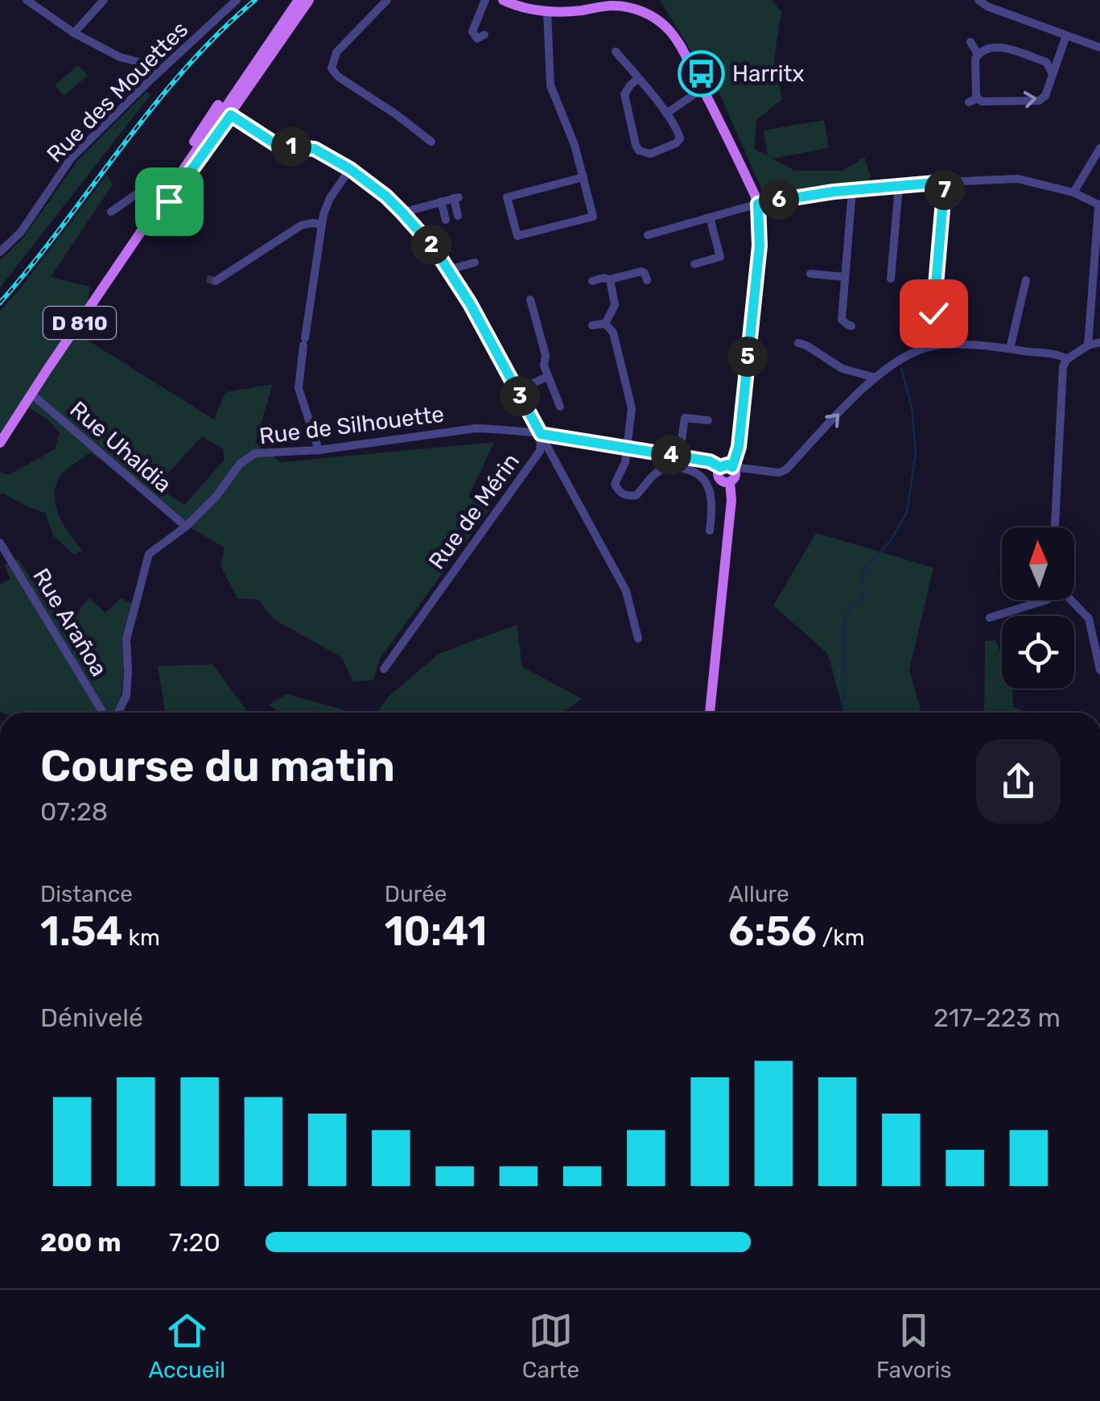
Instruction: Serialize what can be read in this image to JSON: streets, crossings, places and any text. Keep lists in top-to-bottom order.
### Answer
{
  "streets": {
    "main road": ["D 810"],
    "street": [
      "Rue des Mouettes",
      "Rue de Silhouette",
      "Rue Uhaldia",
      "Rue de Mérin",
      "Rue Arañoa"
    ]
  },
  "crossings": [
    ["D 810", "Rue Uhaldia"],
    ["Rue de Silhouette", "Rue Uhaldia"],
    ["Rue de Silhouette", "Rue de Mérin"]
  ],
  "places": {
    "bus stop": ["Harritx"]
  },
  "north": "top",
  "page": {
    "pins": [
      "1",
      "7",
      "6",
      "2",
      "5",
      "3",
      "4"
    ],
    "heading": ["Course du matin", "07:28"],
    "stats": [
      ["Distance", "1.54 km"],
      ["Durée", "10:41"],
      ["Allure", "6:56 /km"]
    ],
    "chart": ["Dénivelé", "217–223 m"],
    "list": [
      {
        "name": "200 m",
        "note": "7:20"
      }
    ],
    "tabs": ["Accueil", "Carte", "Favoris"]
  }
}
